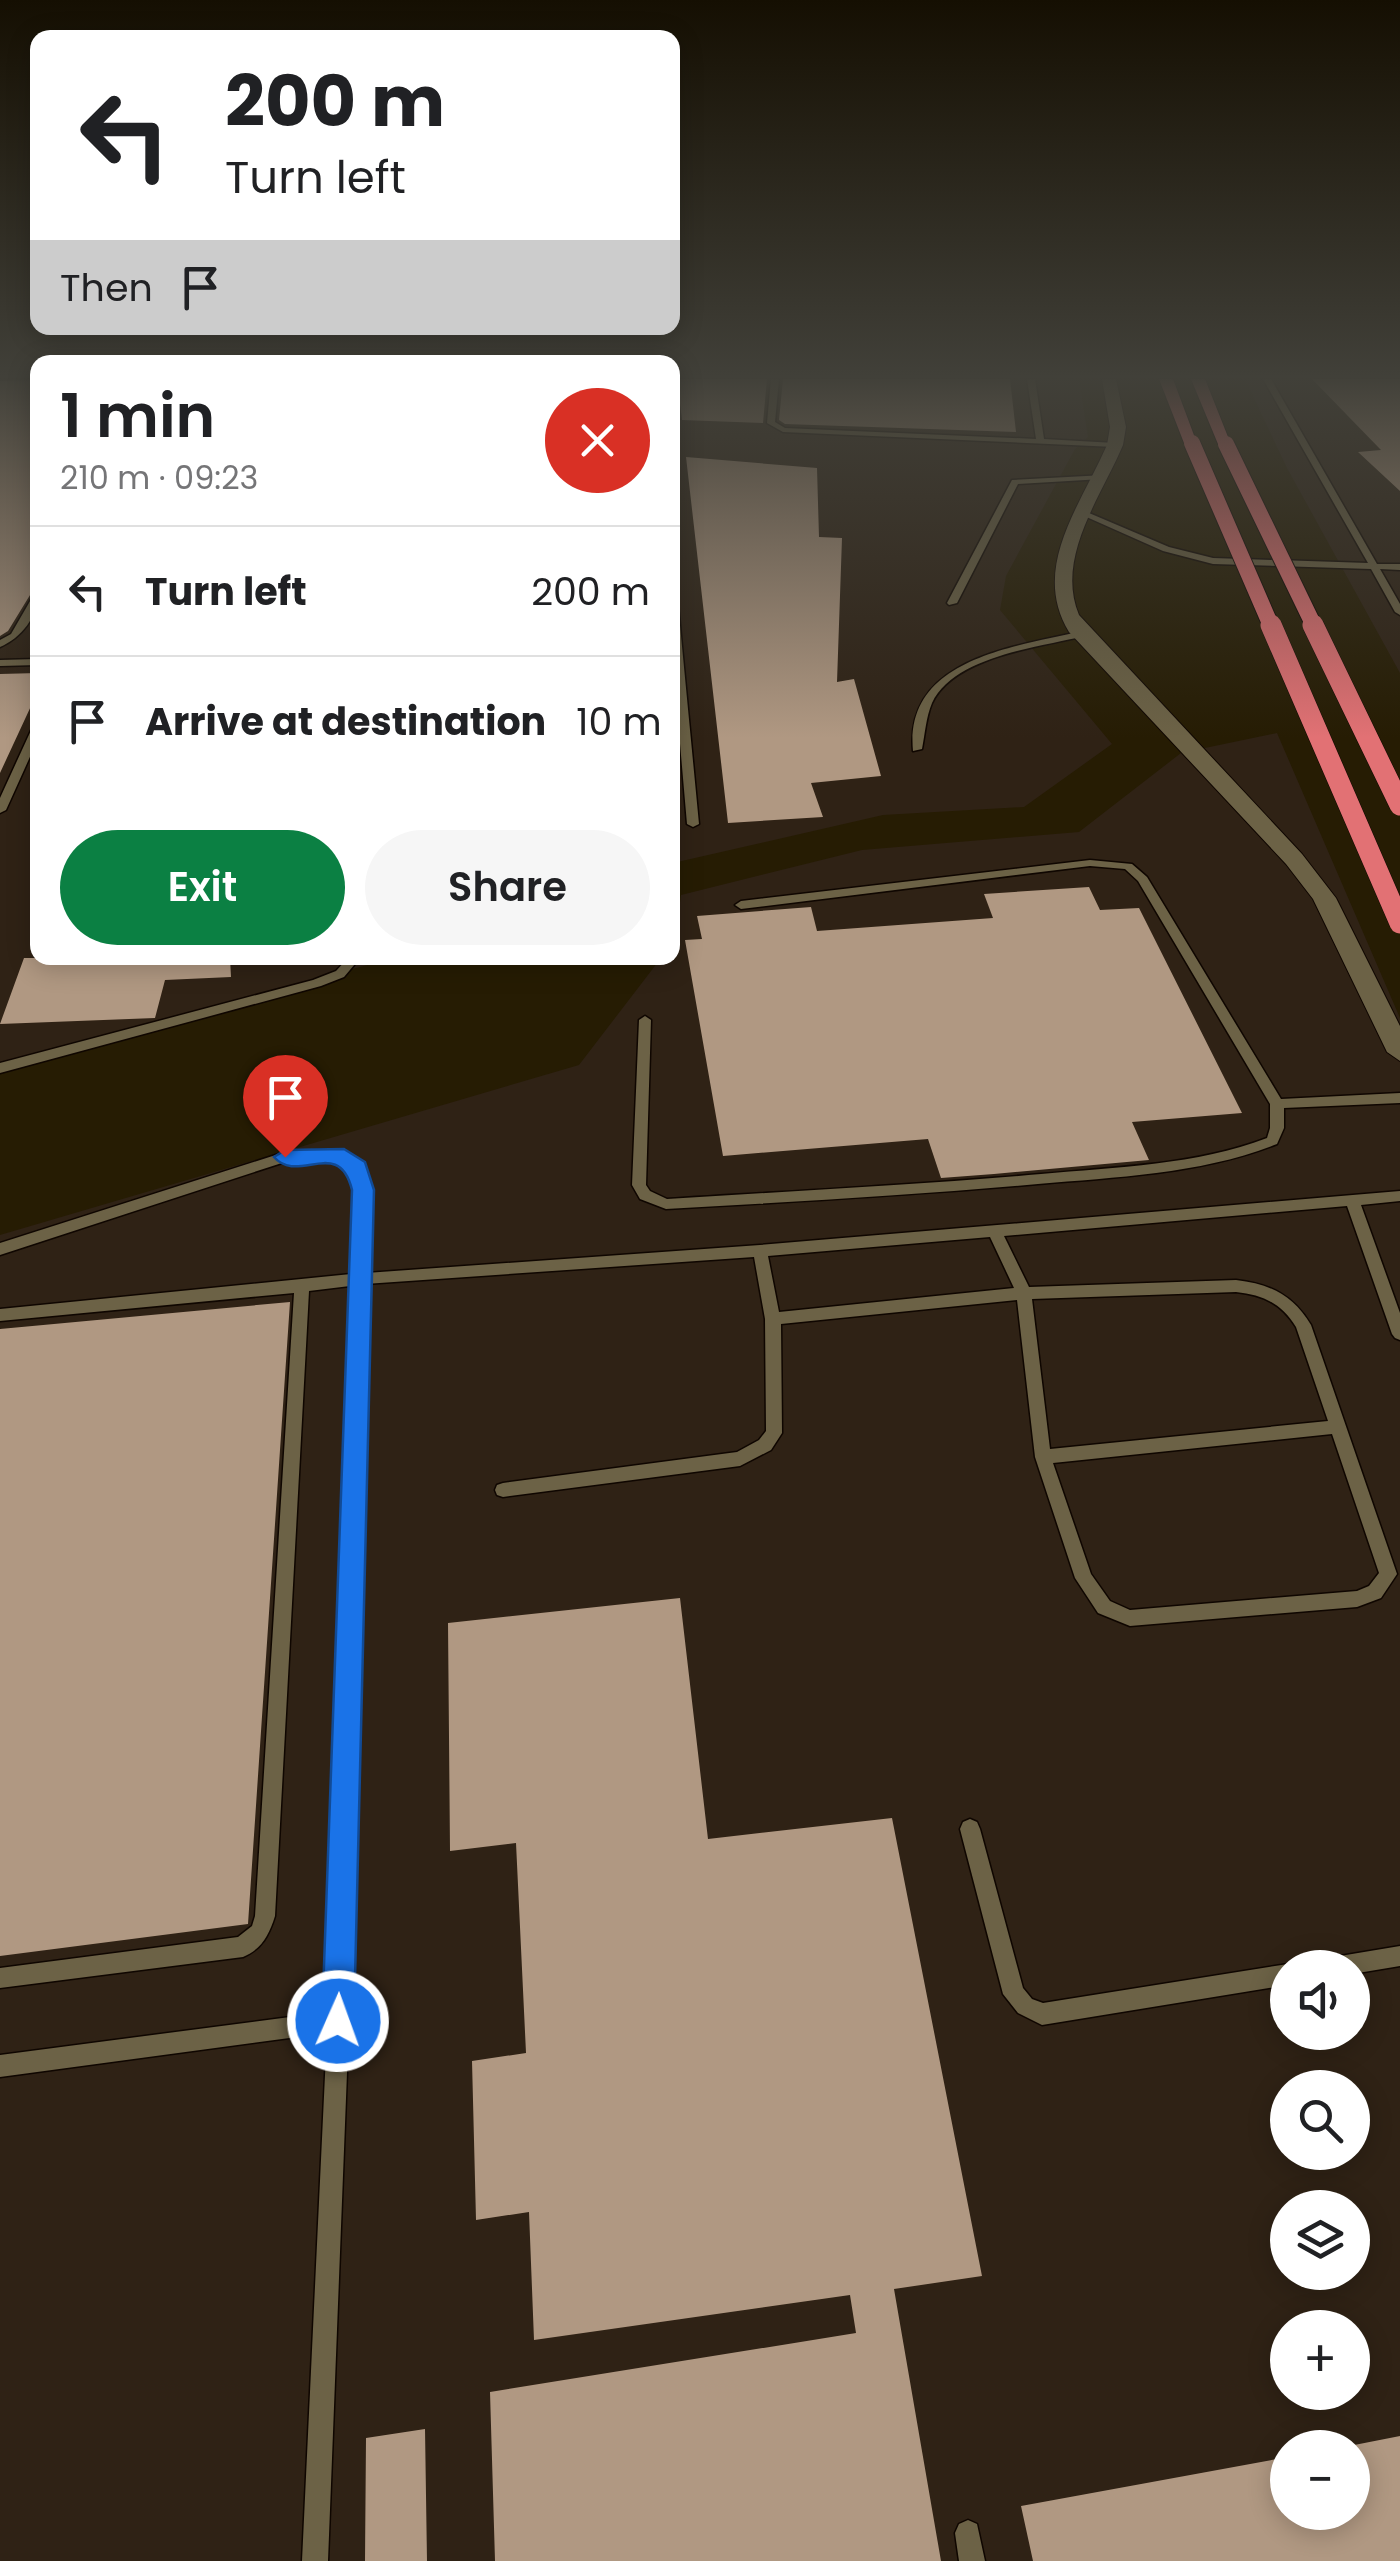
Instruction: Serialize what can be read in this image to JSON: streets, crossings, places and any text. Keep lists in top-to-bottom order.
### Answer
{
  "page": {
    "turn": ["200 m", "Turn left"],
    "then": "Then",
    "heading": ["1 min", "210 m · 09:23"],
    "list": [
      {
        "name": "Turn left",
        "value": "200 m"
      },
      {
        "name": "Arrive at destination",
        "value": "10 m"
      }
    ],
    "buttons": ["Exit", "Share"],
    "map_buttons": ["+", "−"]
  }
}
